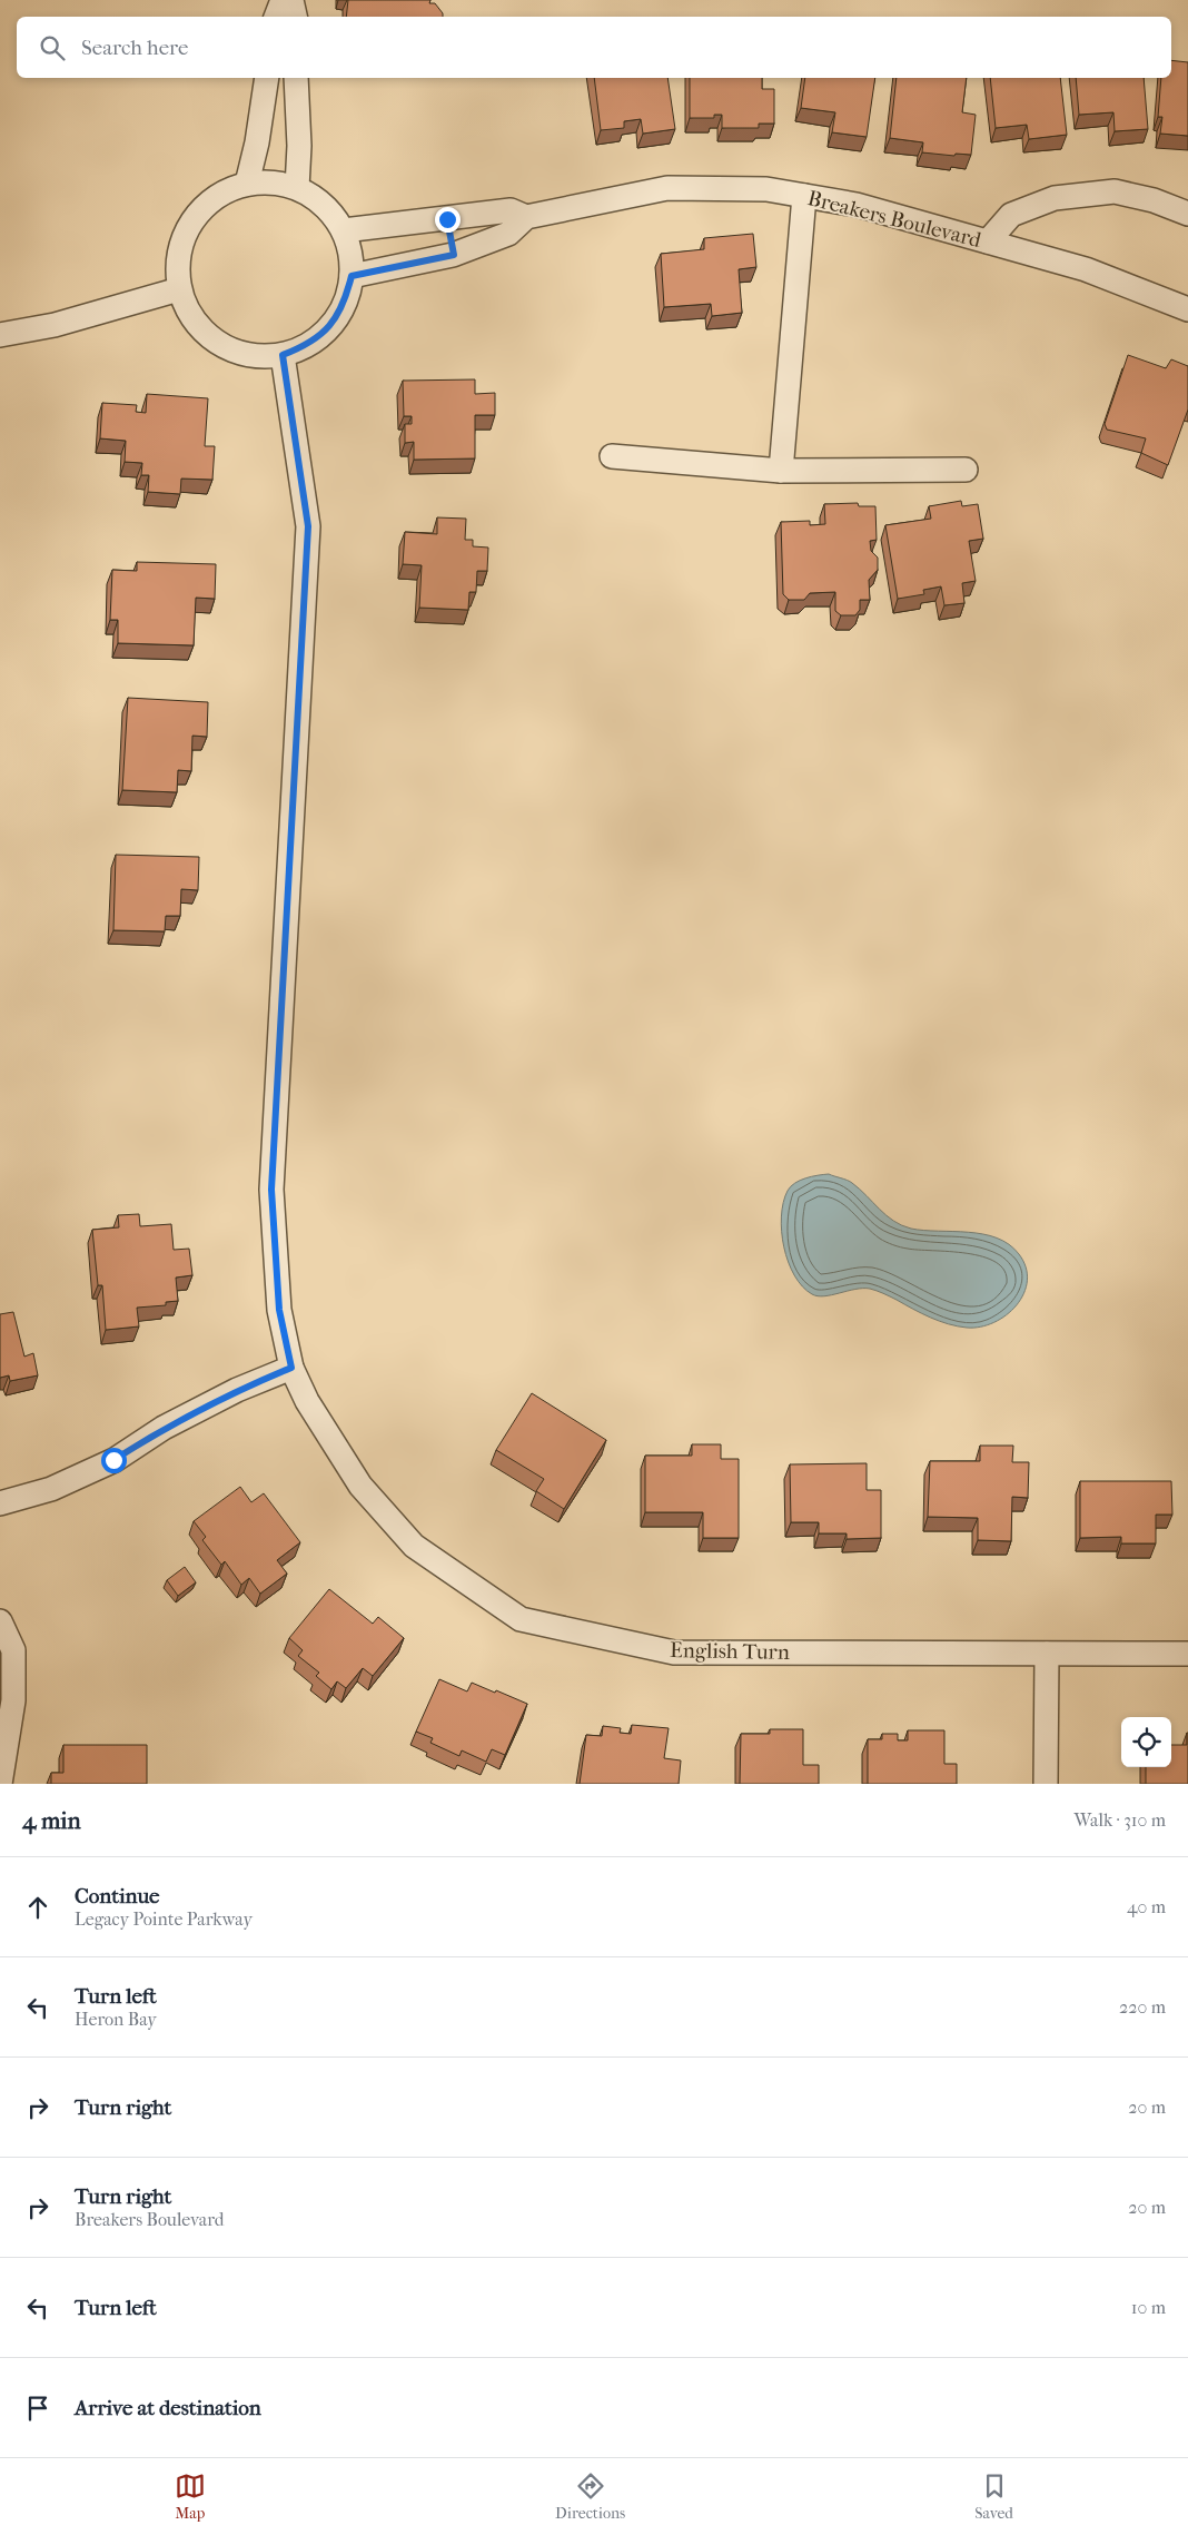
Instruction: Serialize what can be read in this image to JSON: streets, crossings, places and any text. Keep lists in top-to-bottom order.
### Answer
{
  "streets": {
    "street": ["Breakers Boulevard", "English Turn"]
  },
  "crossings": [
    ["Breakers Boulevard", "English Turn"]
  ],
  "page": {
    "search": "Search here",
    "heading": ["4 min", "Walk · 310 m"],
    "list": [
      ["Continue", "Legacy Pointe Parkway", "40 m"],
      ["Turn left", "Heron Bay", "220 m"],
      ["Turn right", "20 m"],
      ["Turn right", "Breakers Boulevard", "20 m"],
      ["Turn left", "10 m"],
      "Arrive at destination"
    ],
    "nav": ["Map", "Directions", "Saved"]
  }
}
